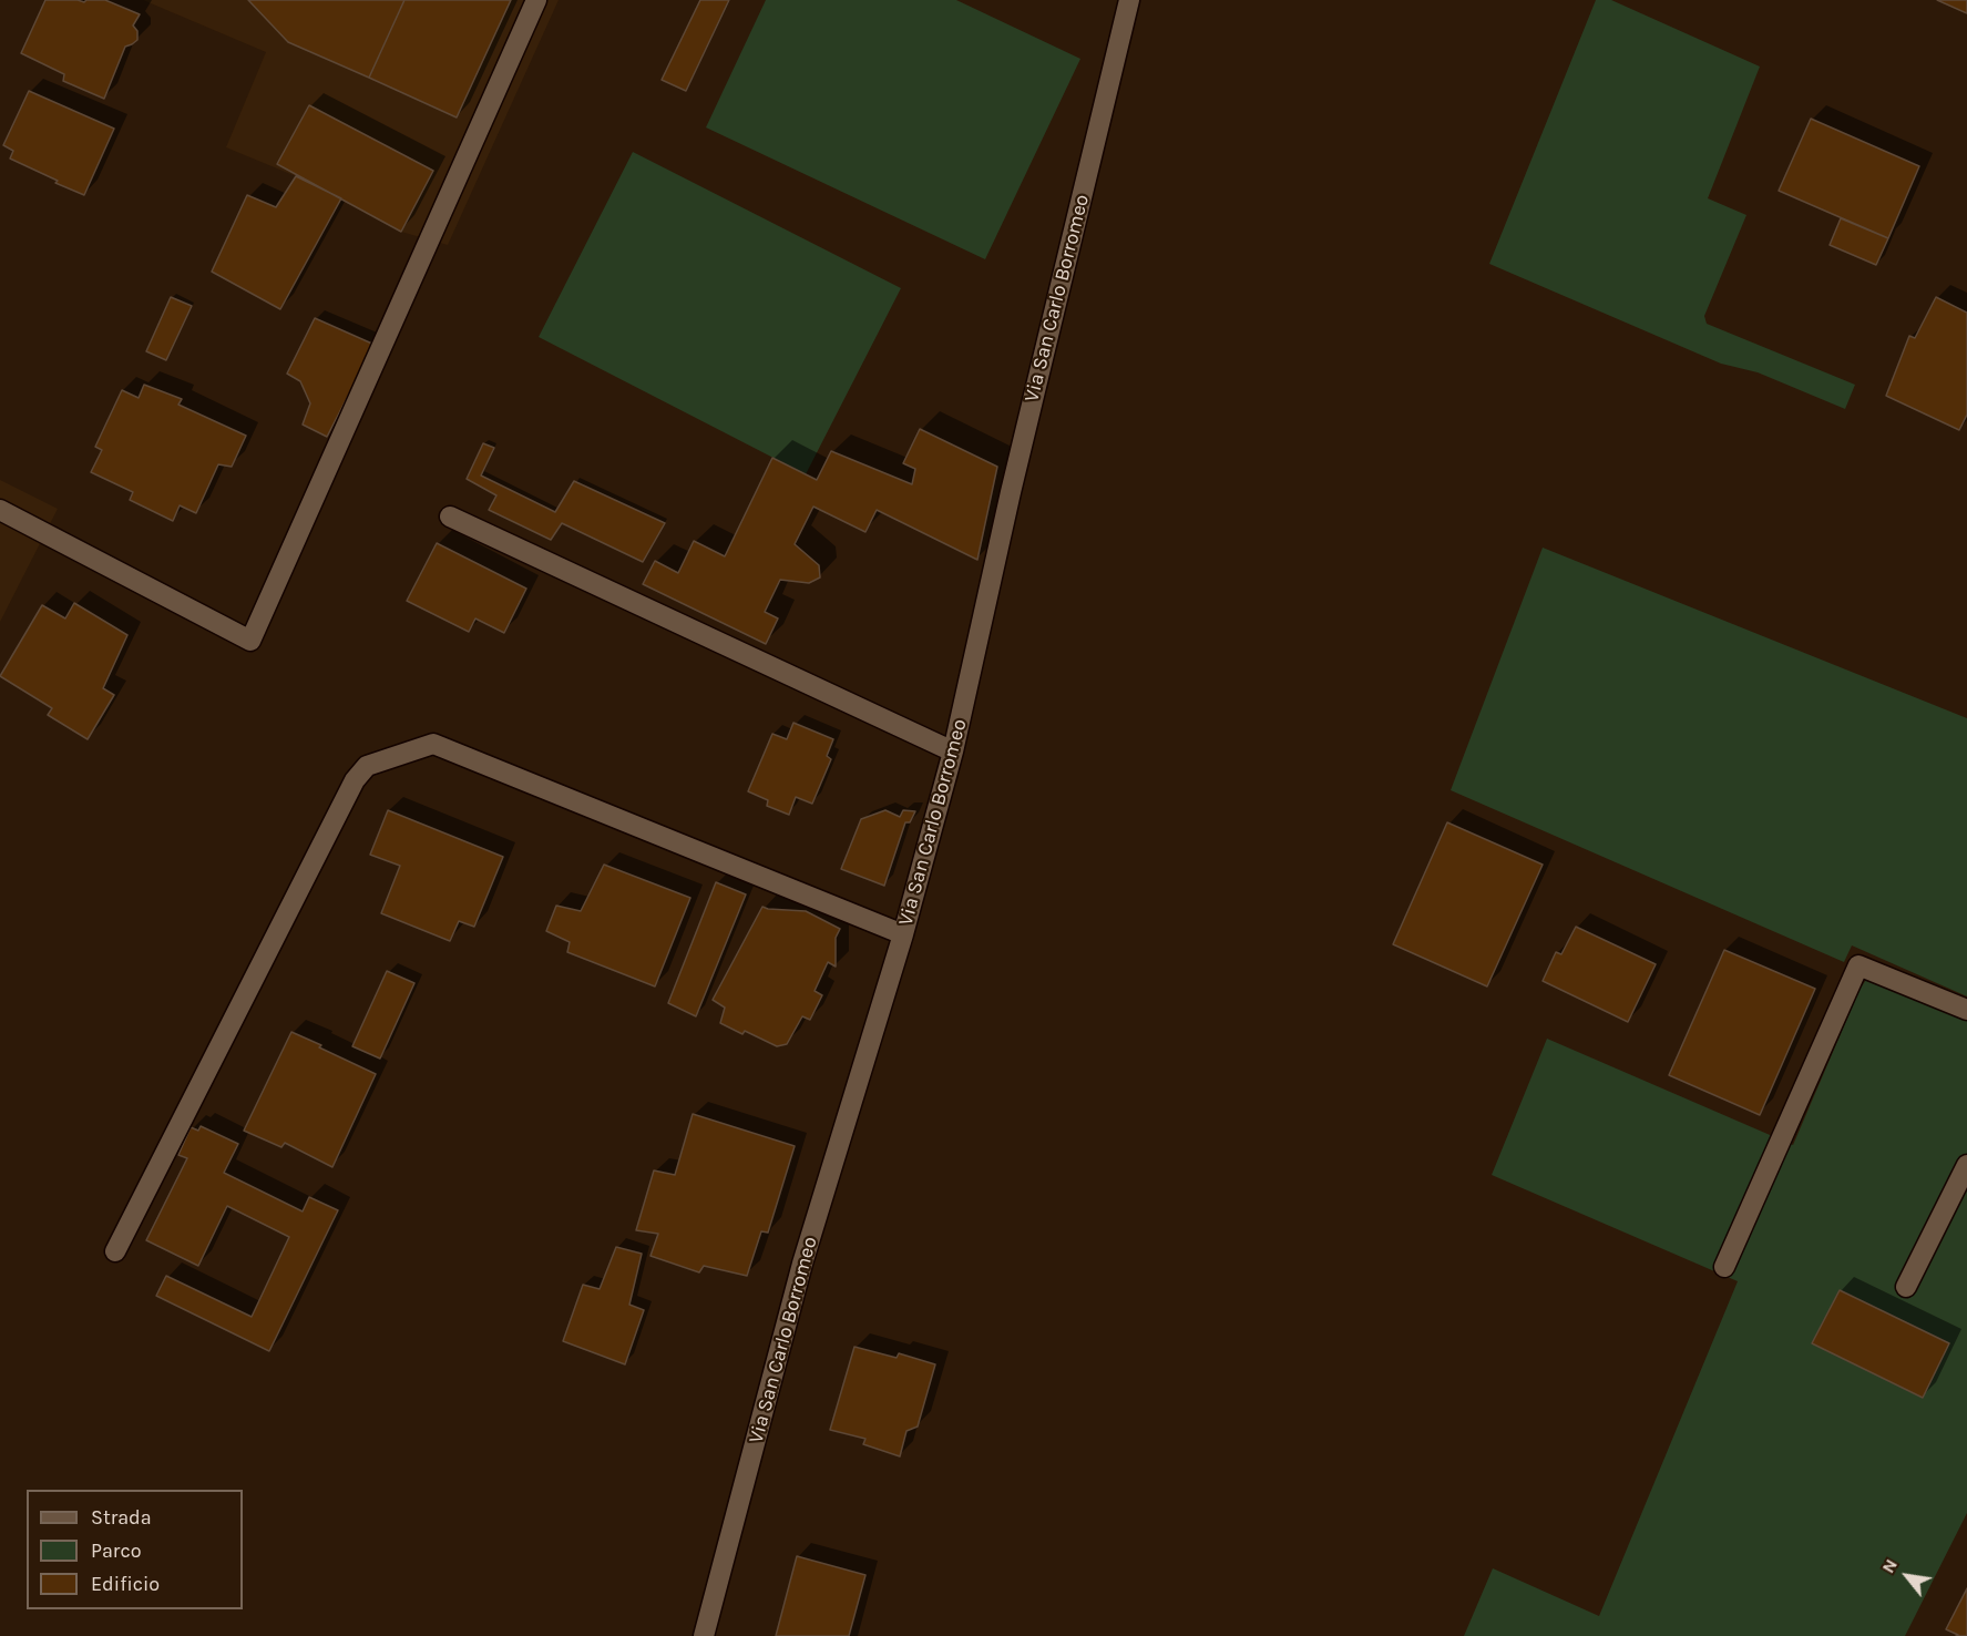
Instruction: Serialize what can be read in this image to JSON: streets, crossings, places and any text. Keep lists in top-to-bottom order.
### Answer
{
  "streets": {
    "street": ["Via San Carlo Borromeo"]
  },
  "legend": ["Strada", "Parco", "Edificio"],
  "north": "top left"
}
